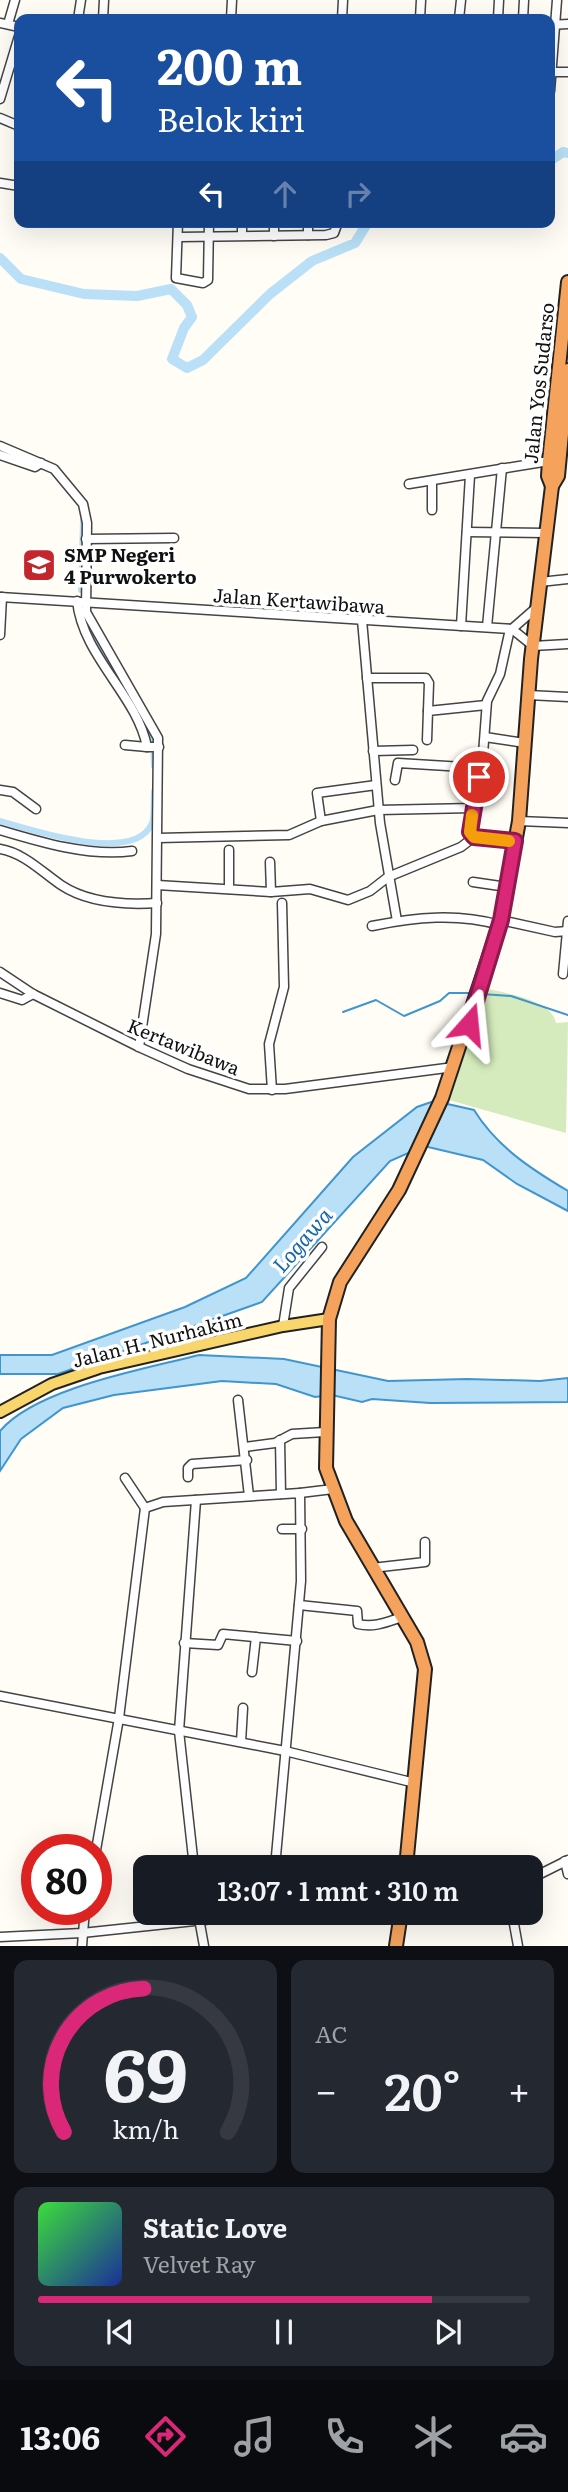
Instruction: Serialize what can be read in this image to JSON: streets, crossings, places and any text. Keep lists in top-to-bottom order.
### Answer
{
  "streets": {
    "highway": ["Jalan Yos Sudarso"],
    "main road": ["Jalan H. Nurhakim"],
    "street": ["Jalan Kertawibawa", "Kertawibawa"]
  },
  "crossings": [
    ["Jalan Yos Sudarso", "Kertawibawa"],
    ["Jalan Yos Sudarso", "Jalan H. Nurhakim"]
  ],
  "water": ["Logawa"],
  "places": {
    "school or university": ["SMP Negeri 4 Purwokerto"]
  },
  "page": {
    "turn": ["200 m", "Belok kiri"],
    "limit": "80",
    "trip": "13:07 · 1 mnt · 310 m",
    "tile": "AC",
    "heat": ["−", "20°", "+"],
    "song": ["Static Love", "Velvet Ray"],
    "tabs": "13:06",
    "gauge": ["69", "km/h"]
  }
}
